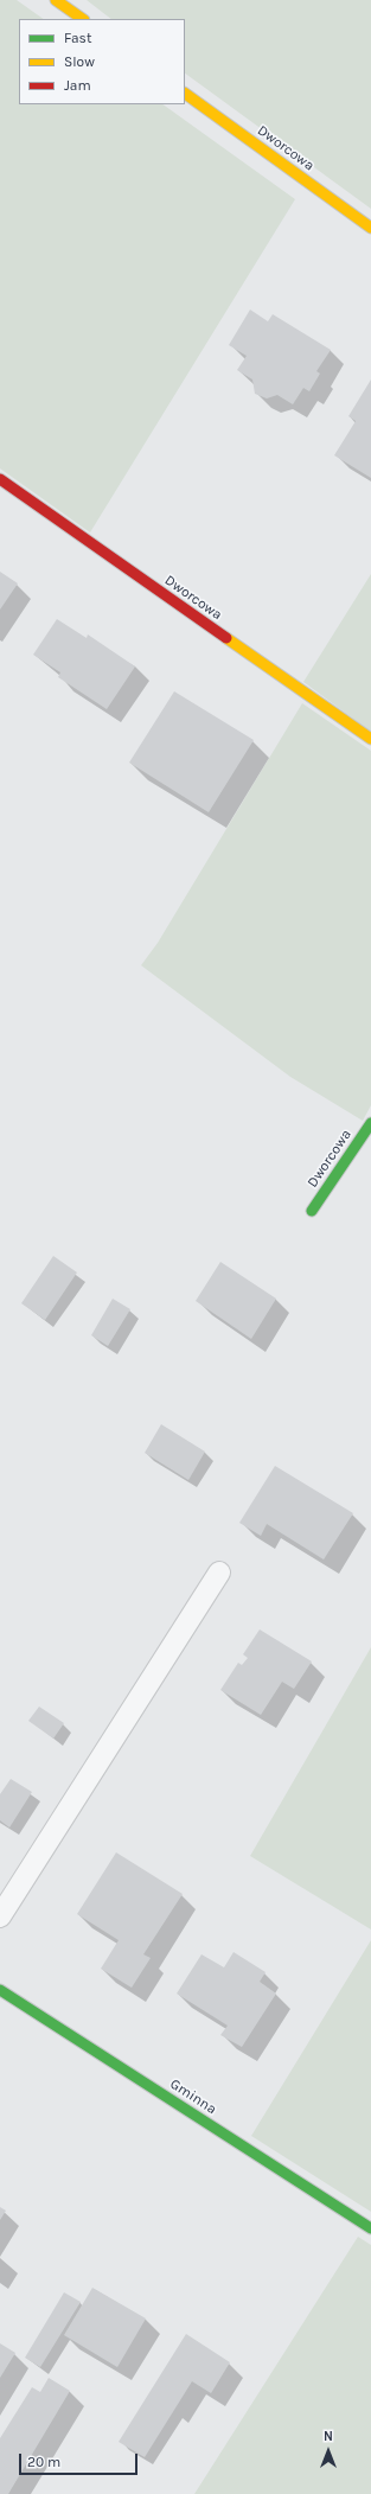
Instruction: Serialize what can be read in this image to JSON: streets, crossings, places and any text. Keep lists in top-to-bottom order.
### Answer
{
  "streets": {
    "street": ["Dworcowa", "Gminna"]
  },
  "legend": ["Fast", "Slow", "Jam"],
  "scale_bar": "20 m",
  "north": "top"
}
